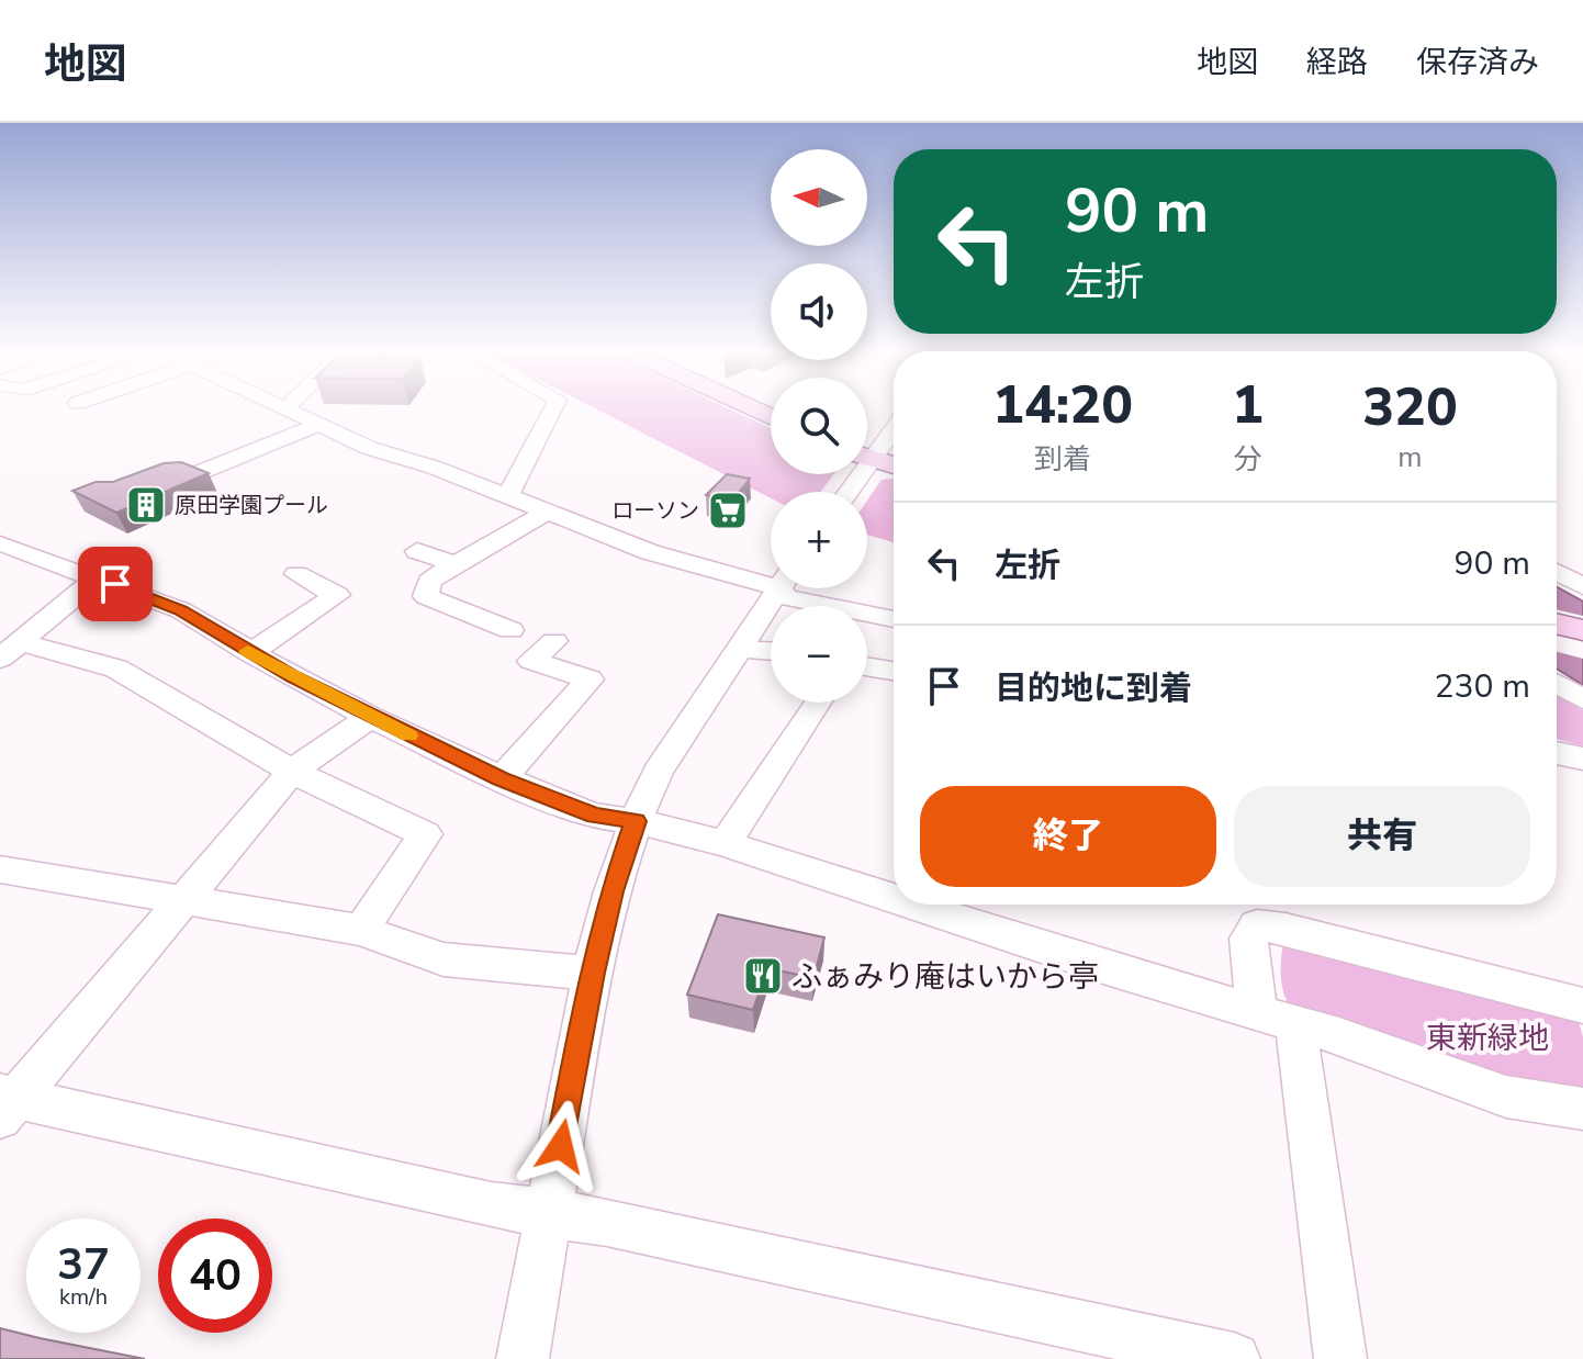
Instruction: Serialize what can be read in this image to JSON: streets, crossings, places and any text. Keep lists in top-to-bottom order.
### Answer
{
  "parks": ["東新緑地"],
  "places": {
    "building": ["原田学園プール"],
    "supermarket": ["ローソン"],
    "restaurant": ["ふぁみり庵はいから亭"]
  },
  "north": "left",
  "page": {
    "header": "地図",
    "nav": ["地図", "経路", "保存済み"],
    "map_buttons": ["+", "−"],
    "turn": ["90 m", "左折"],
    "eta": [
      "14:20",
      "到着",
      "1",
      "分",
      "320",
      "m"
    ],
    "list": [
      {
        "name": "左折",
        "value": "90 m"
      },
      {
        "name": "目的地に到着",
        "value": "230 m"
      }
    ],
    "buttons": ["終了", "共有"],
    "speed": "37 km/h",
    "limit": "40"
  }
}
